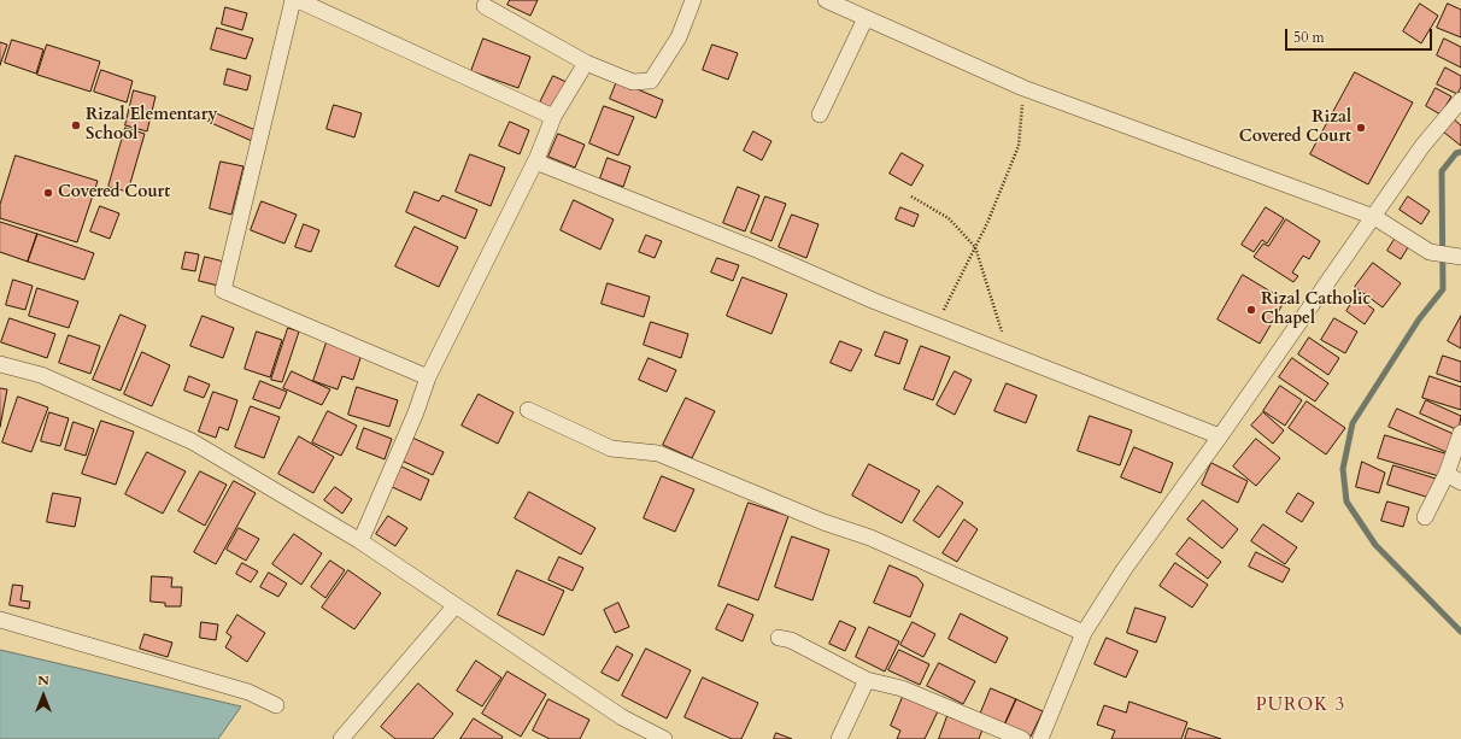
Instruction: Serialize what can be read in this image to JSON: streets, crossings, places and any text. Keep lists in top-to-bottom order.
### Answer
{
  "districts": ["PUROK 3"],
  "places": [
    "Rizal Elementary School",
    "Rizal Covered Court",
    "Covered Court",
    "Rizal Catholic Chapel"
  ],
  "scale_bar": "50 m",
  "north": "top"
}
